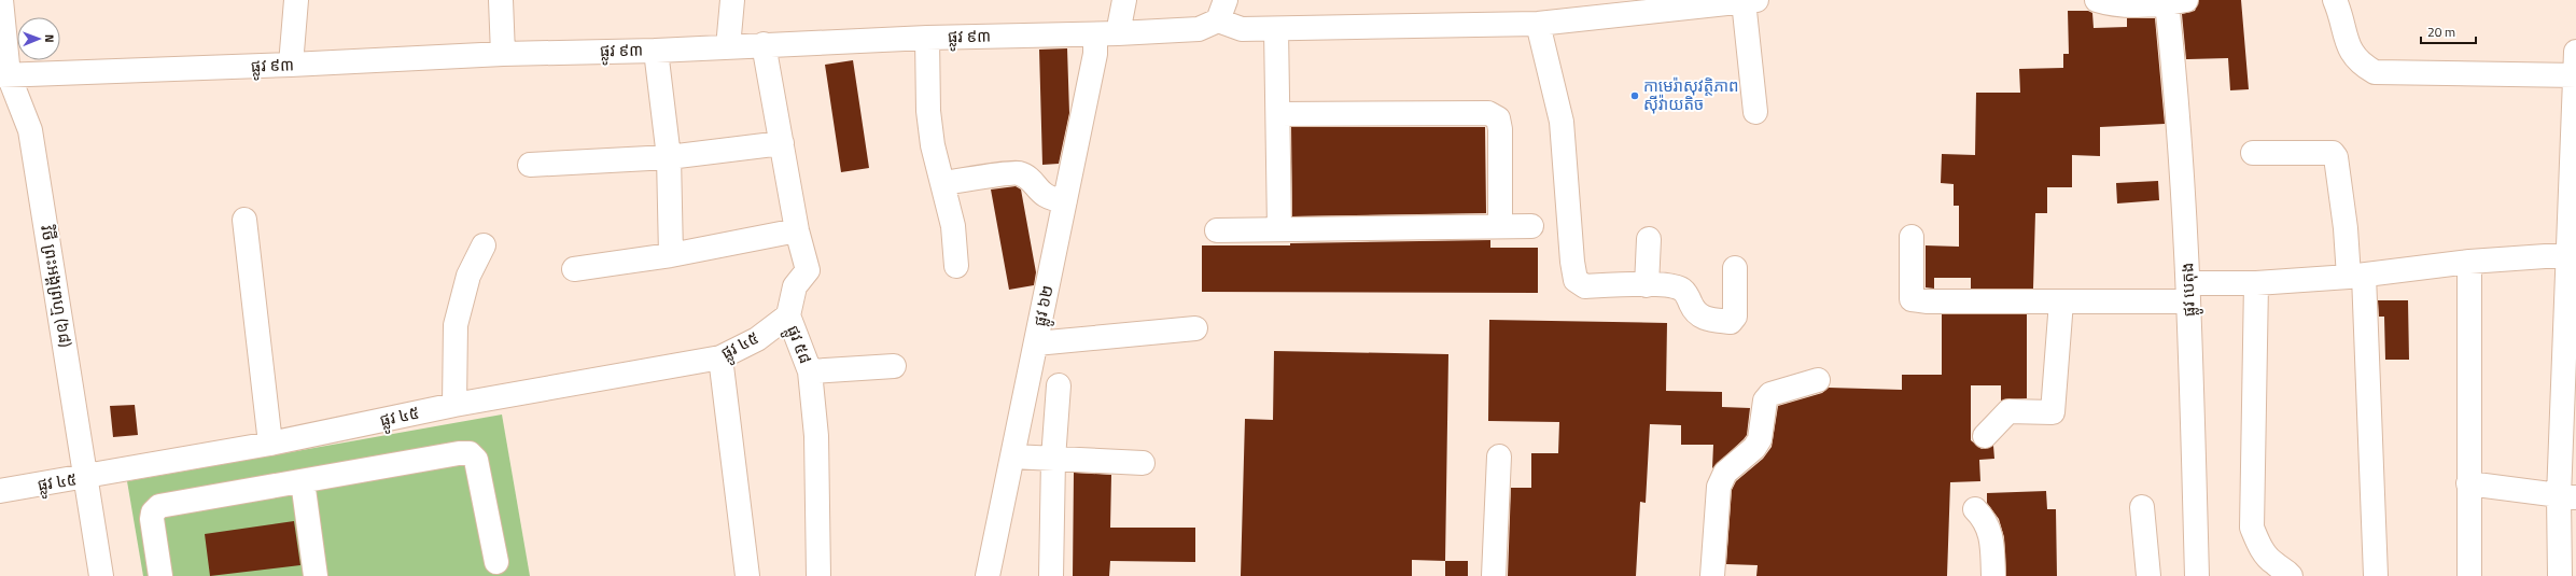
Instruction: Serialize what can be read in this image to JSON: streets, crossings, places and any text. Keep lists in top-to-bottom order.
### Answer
{
  "streets": {
    "street": [
      "ផ្លូវ ៩៣",
      "វិថី ព្រះអង្គព្រហ្ម (៦៨)",
      "ផ្លូវ បេតុង",
      "ផ្លូវ ៦២",
      "ផ្លូវ ៥៨",
      "ផ្លូវ ៤៥"
    ]
  },
  "crossings": [
    ["ផ្លូវ ៩៣", "វិថី ព្រះអង្គព្រហ្ម (៦៨)"],
    ["ផ្លូវ ៩៣", "ផ្លូវ ៦២"],
    ["ផ្លូវ ៩៣", "ផ្លូវ ៥៨"],
    ["វិថី ព្រះអង្គព្រហ្ម (៦៨)", "ផ្លូវ ៤៥"],
    ["ផ្លូវ ៥៨", "ផ្លូវ ៤៥"]
  ],
  "places": ["កាមេរ៉ាសុវត្ថិភាព ស៊ីវ៉ាយតិច"],
  "scale_bar": "20 m",
  "north": "right"
}
